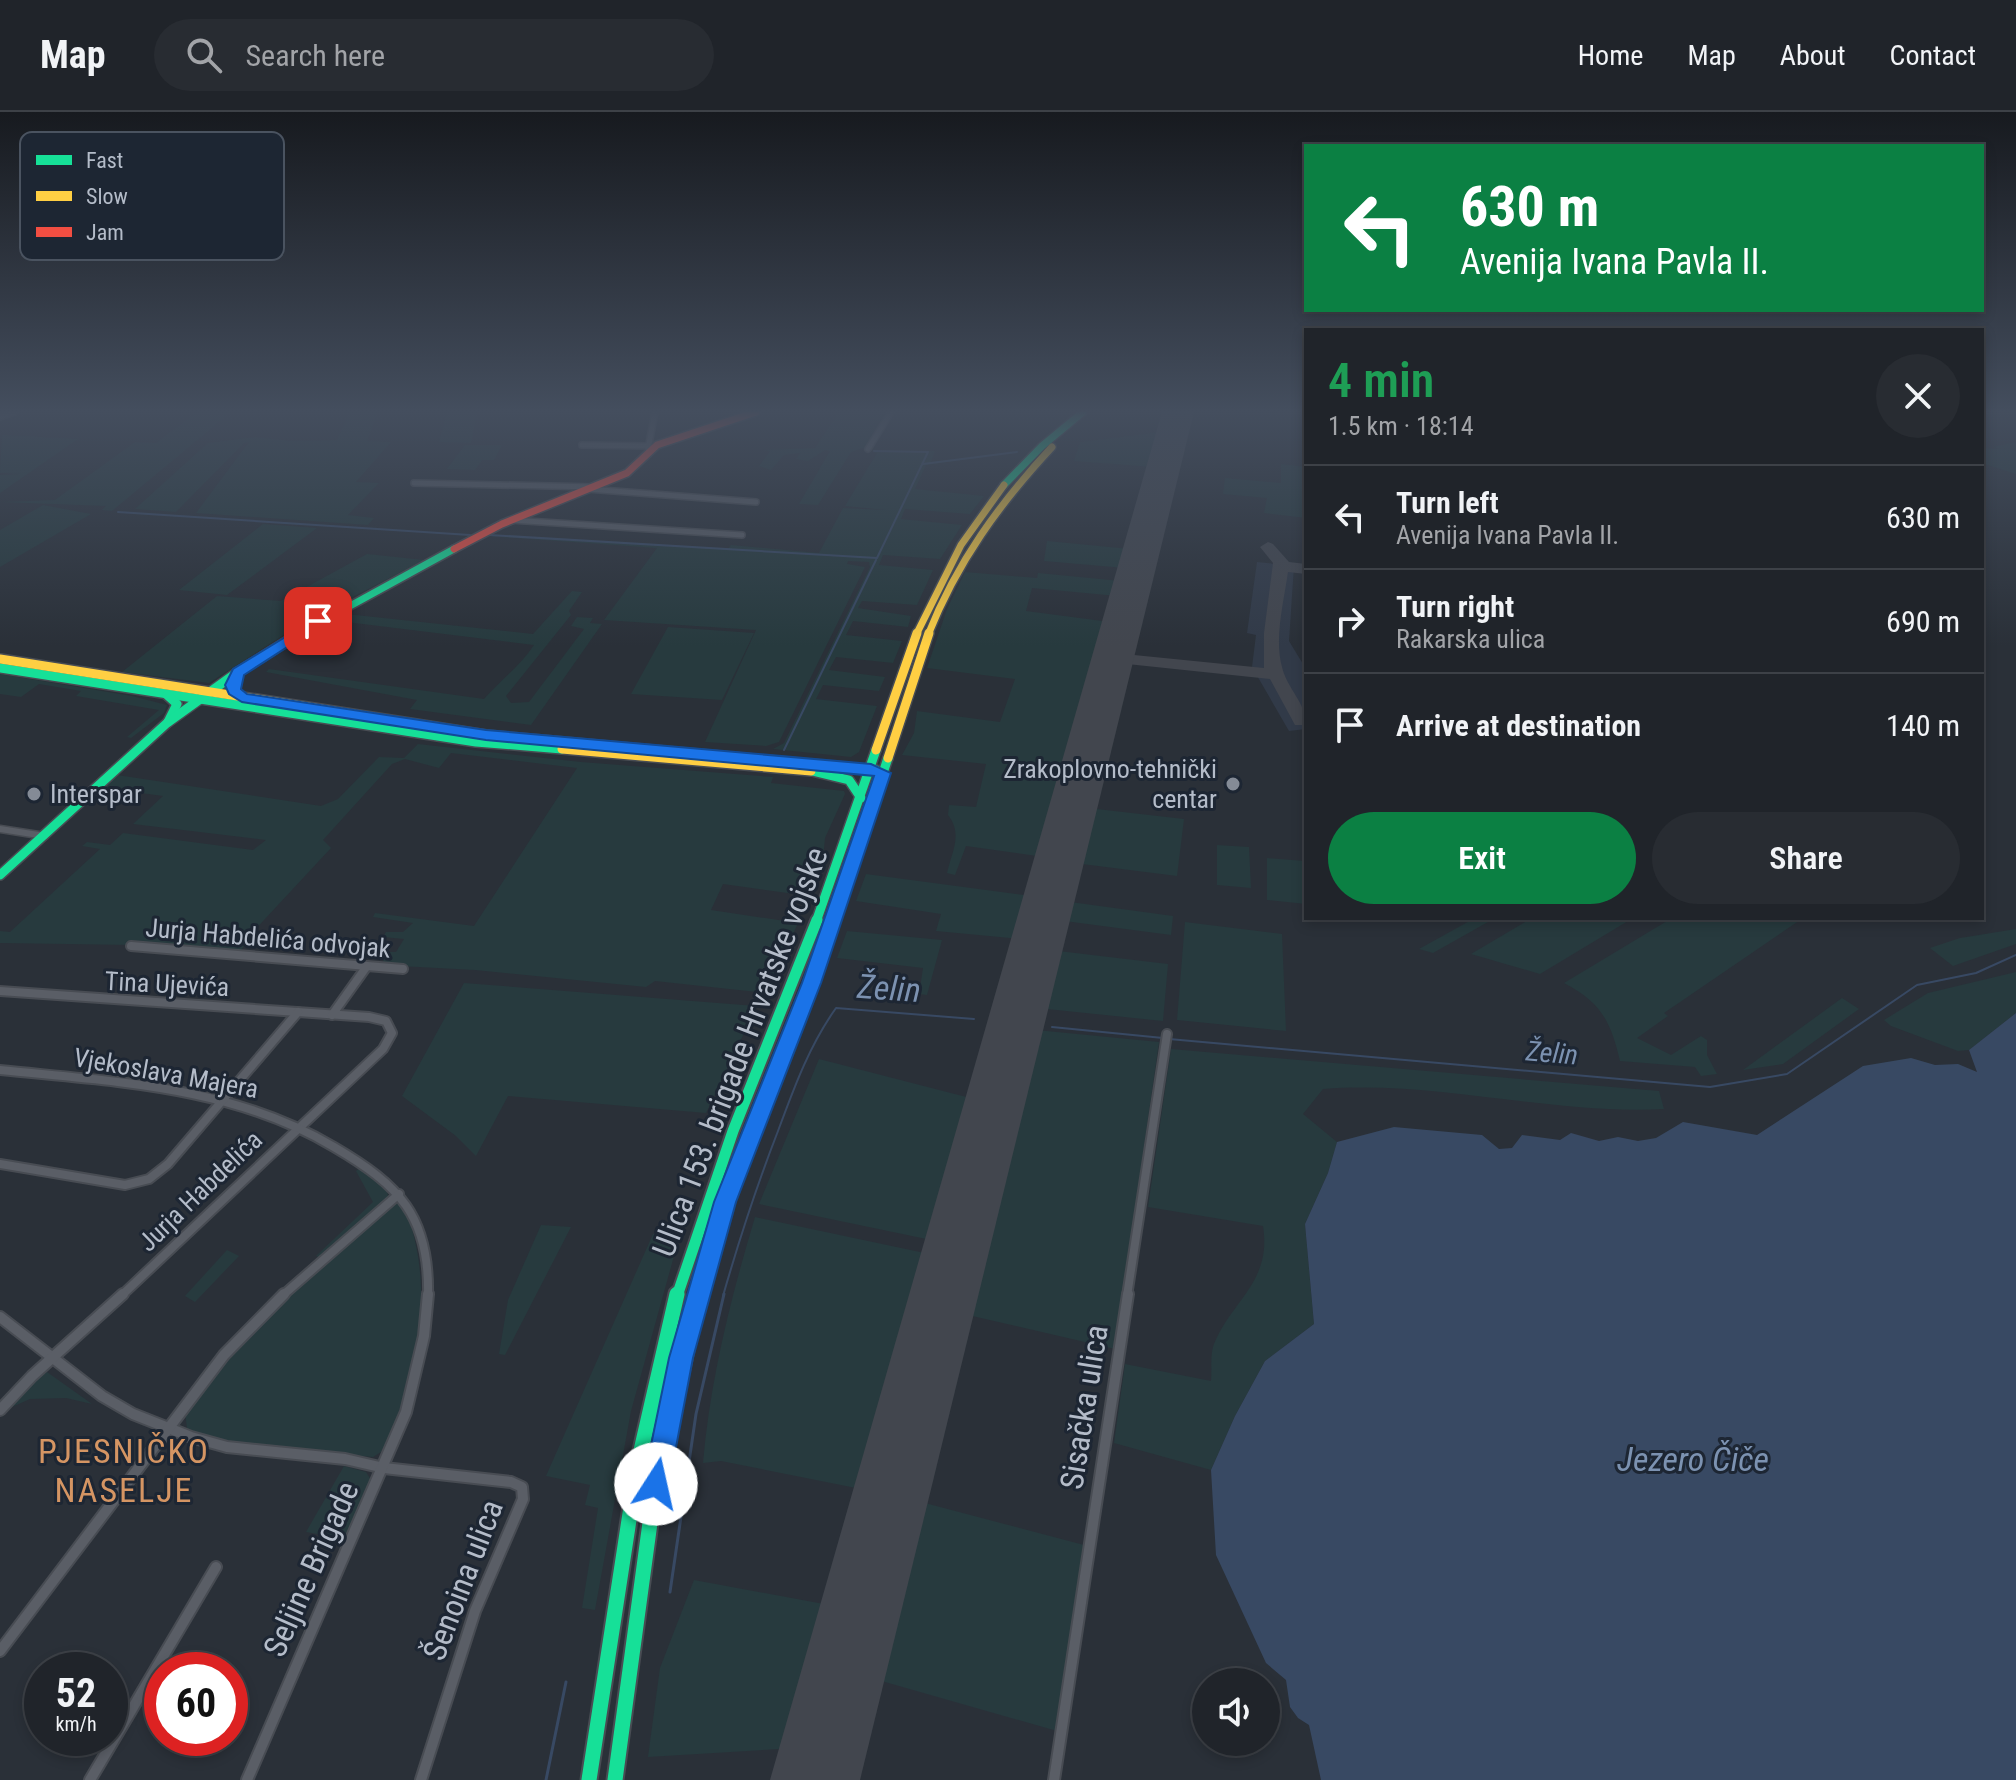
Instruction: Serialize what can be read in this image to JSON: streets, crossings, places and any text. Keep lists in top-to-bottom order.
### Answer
{
  "streets": {
    "main road": ["Ulica 153. brigade Hrvatske vojske"],
    "street": [
      "Jurja Habdelića odvojak",
      "Tina Ujevića",
      "Vjekoslava Majera",
      "Jurja Habdelića",
      "Sisačka ulica",
      "Seljine Brigade",
      "Šenoina ulica"
    ]
  },
  "crossings": [
    ["Tina Ujevića", "Jurja Habdelića"],
    ["Vjekoslava Majera", "Jurja Habdelića"],
    ["Vjekoslava Majera", "Seljine Brigade"],
    ["Vjekoslava Majera", "Šenoina ulica"],
    ["Seljine Brigade", "Šenoina ulica"]
  ],
  "districts": ["PJESNIČKO NASELJE"],
  "water": ["Želin", "Jezero Čiče"],
  "places": ["Zrakoplovno-tehnički centar", "Interspar"],
  "legend": ["Fast", "Slow", "Jam"],
  "page": {
    "header": "Map",
    "search": "Search here",
    "nav": [
      "Home",
      "Map",
      "About",
      "Contact"
    ],
    "turn": ["630 m", "Avenija Ivana Pavla II."],
    "heading": ["4 min", "1.5 km · 18:14"],
    "list": [
      {
        "name": "Turn left",
        "note": "Avenija Ivana Pavla II.",
        "value": "630 m"
      },
      {
        "name": "Turn right",
        "note": "Rakarska ulica",
        "value": "690 m"
      },
      {
        "name": "Arrive at destination",
        "value": "140 m"
      }
    ],
    "buttons": ["Exit", "Share"],
    "speed": "52 km/h",
    "limit": "60"
  }
}
